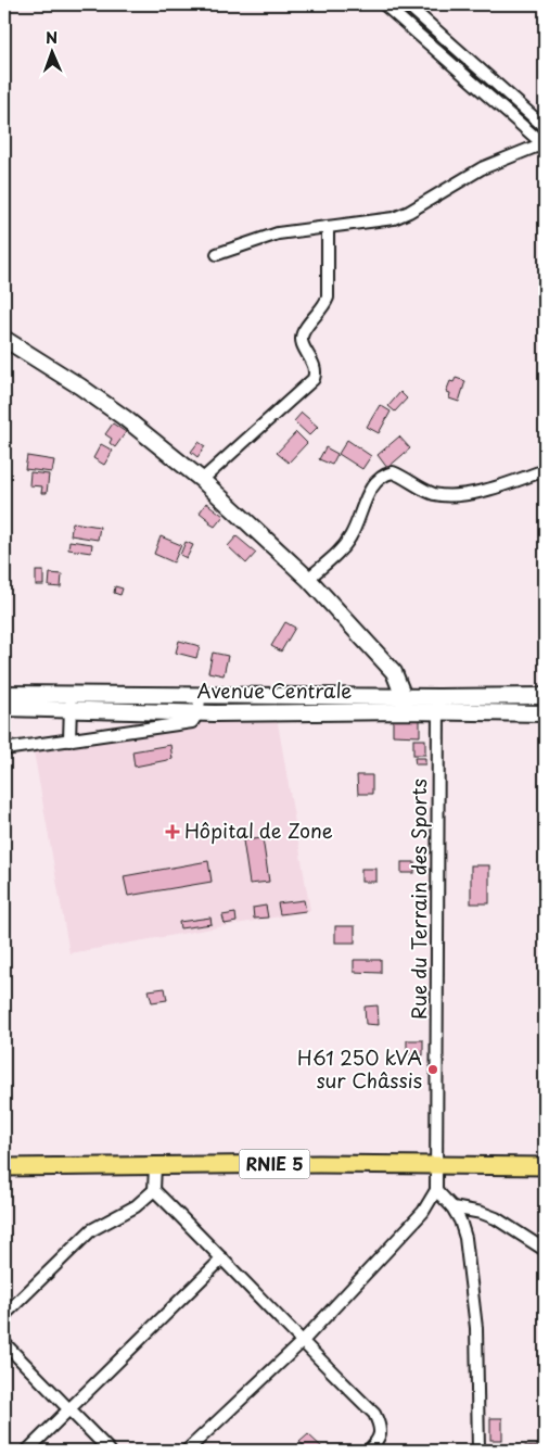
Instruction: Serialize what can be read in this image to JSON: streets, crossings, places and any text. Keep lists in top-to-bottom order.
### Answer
{
  "streets": {
    "main road": ["RNIE 5"],
    "street": ["Avenue Centrale", "Rue du Terrain des Sports"]
  },
  "crossings": [
    ["Avenue Centrale", "Rue du Terrain des Sports"],
    ["Rue du Terrain des Sports", "RNIE 5"]
  ],
  "places": {
    "health": ["Hôpital de Zone"],
    "other": ["H61 250 kVA sur Châssis"]
  },
  "north": "top"
}
